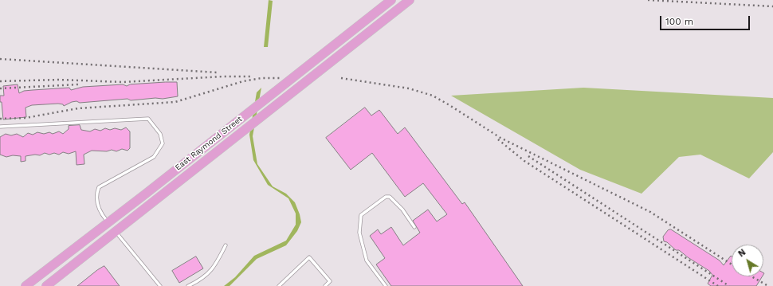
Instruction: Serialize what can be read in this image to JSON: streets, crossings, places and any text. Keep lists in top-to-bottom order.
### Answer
{
  "streets": {
    "main road": ["East Raymond Street"]
  },
  "scale_bar": "100 m",
  "north": "top left"
}
